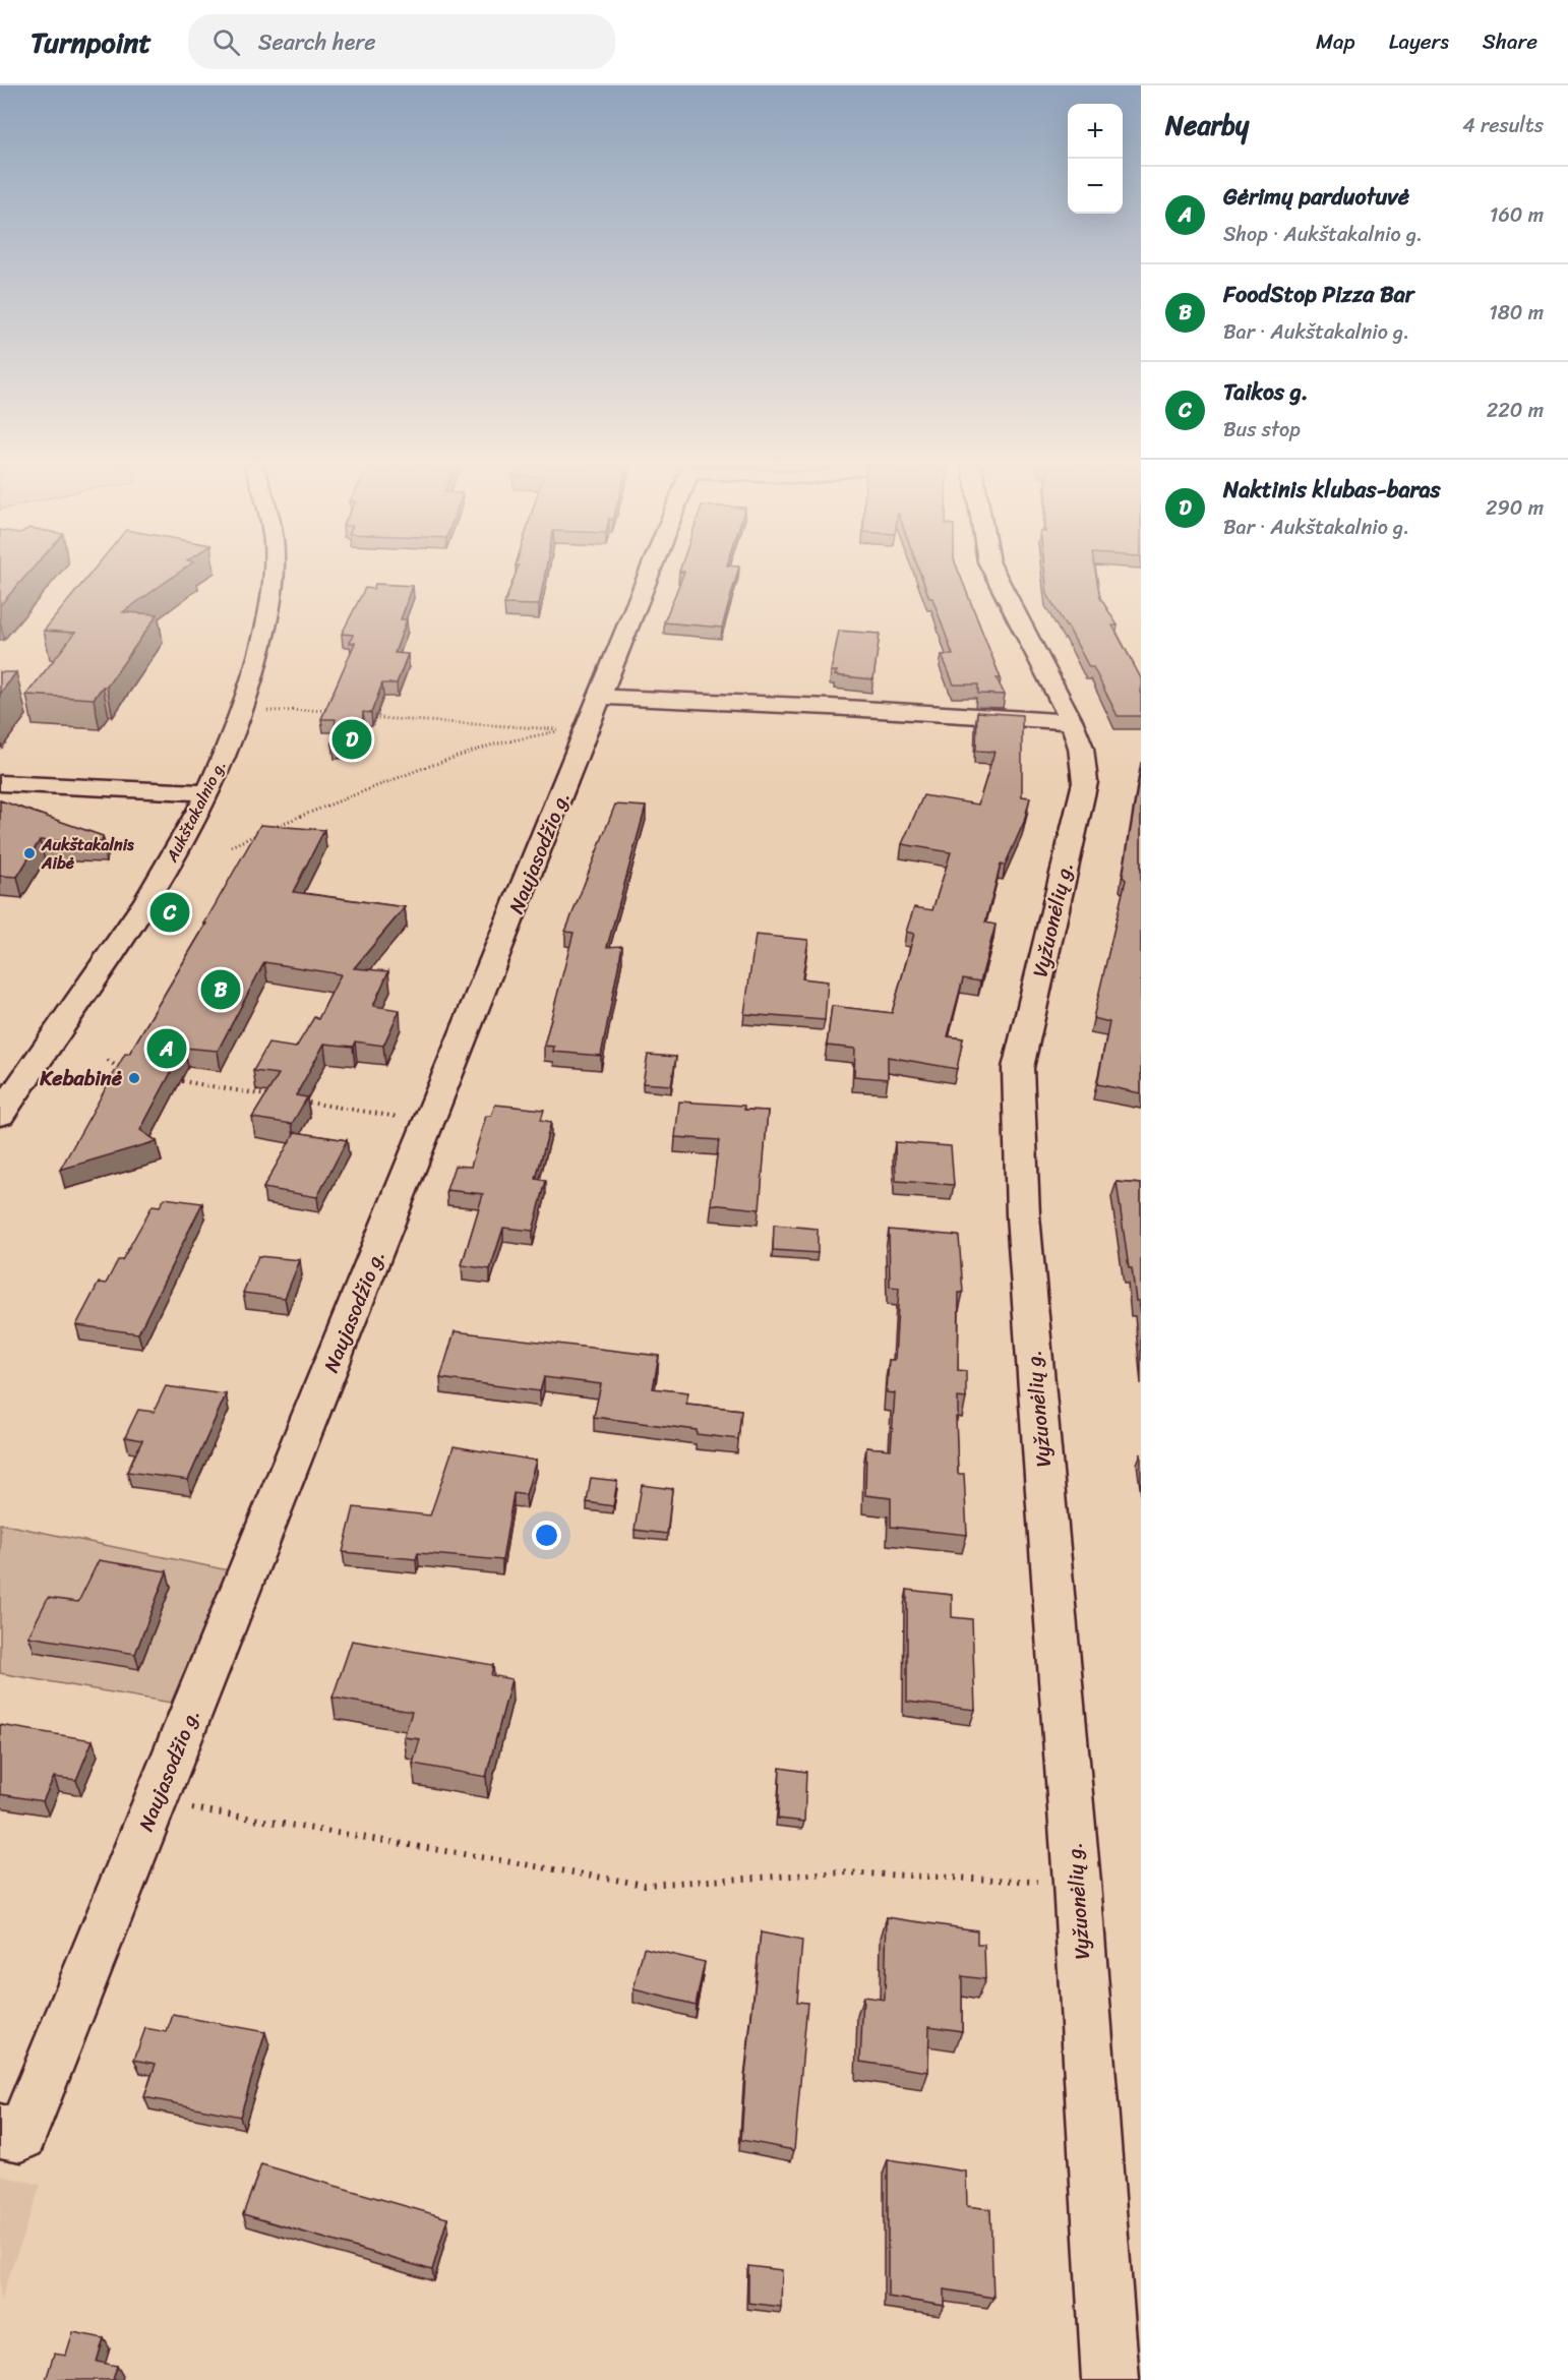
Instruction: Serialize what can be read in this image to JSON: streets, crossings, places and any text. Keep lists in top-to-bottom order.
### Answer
{
  "streets": {
    "street": ["Aukštakalnio g.", "Naujasodžio g.", "Vyžuonėlių g."]
  },
  "places": ["Aukštakalnis Aibė", "Kebabinė"],
  "page": {
    "header": "Turnpoint",
    "search": "Search here",
    "nav": ["Map", "Layers", "Share"],
    "heading": ["Nearby", "4 results"],
    "map_buttons": ["+", "−"],
    "list": [
      {
        "mark": "A",
        "name": "Gėrimų parduotuvė",
        "note": "Shop · Aukštakalnio g.",
        "value": "160 m"
      },
      {
        "mark": "B",
        "name": "FoodStop Pizza Bar",
        "note": "Bar · Aukštakalnio g.",
        "value": "180 m"
      },
      {
        "mark": "C",
        "name": "Taikos g.",
        "note": "Bus stop",
        "value": "220 m"
      },
      {
        "mark": "D",
        "name": "Naktinis klubas-baras",
        "note": "Bar · Aukštakalnio g.",
        "value": "290 m"
      }
    ],
    "pins": [
      "D",
      "C",
      "B",
      "A"
    ]
  }
}
